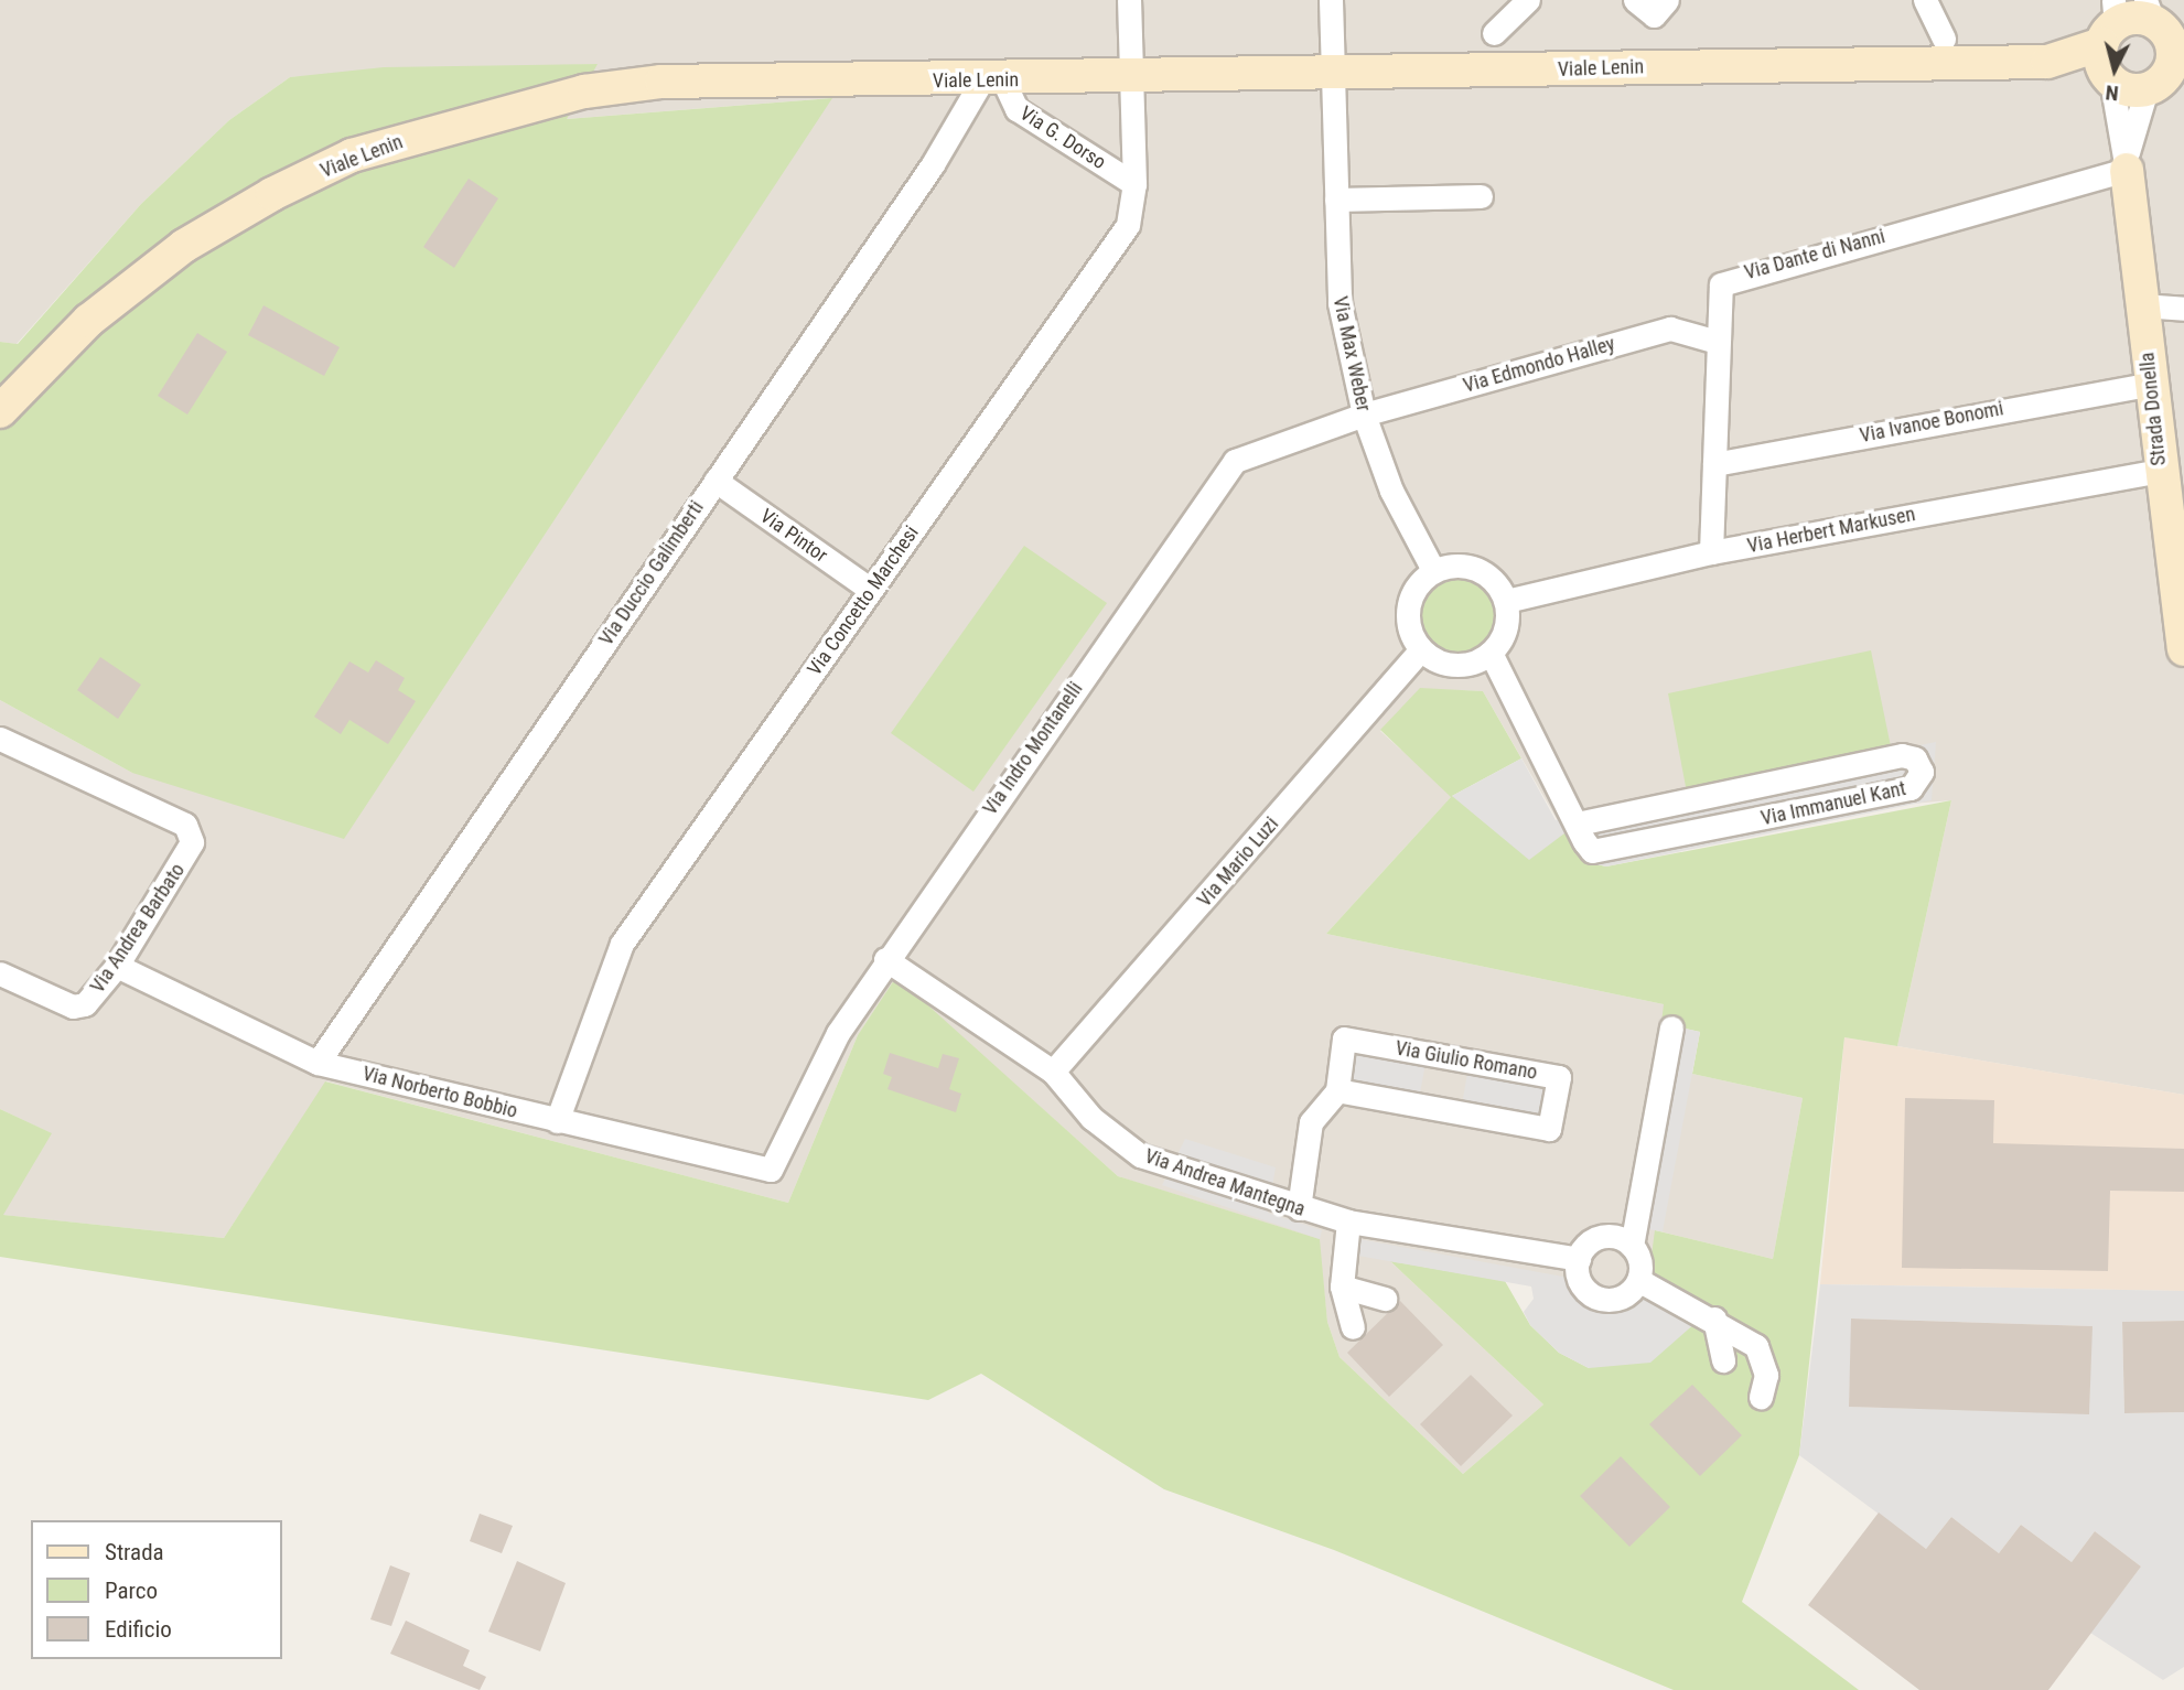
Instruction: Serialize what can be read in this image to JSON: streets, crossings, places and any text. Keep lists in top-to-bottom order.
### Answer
{
  "streets": {
    "main road": ["Viale Lenin", "Strada Donella"],
    "street": [
      "Via G. Dorso",
      "Via Dante di Nanni",
      "Via Max Weber",
      "Via Edmondo Halley",
      "Via Ivanoe Bonomi",
      "Via Herbert Markusen",
      "Via Pintor",
      "Via Duccio Galimberti",
      "Via Concetto Marchesi",
      "Via Indro Montanelli",
      "Via Immanuel Kant",
      "Via Mario Luzi",
      "Via Andrea Barbato",
      "Via Giulio Romano",
      "Via Norberto Bobbio",
      "Via Andrea Mantegna"
    ]
  },
  "crossings": [
    ["Viale Lenin", "Via G. Dorso"],
    ["Viale Lenin", "Via Max Weber"],
    ["Viale Lenin", "Via Duccio Galimberti"],
    ["Viale Lenin", "Via Concetto Marchesi"],
    ["Via G. Dorso", "Via Duccio Galimberti"],
    ["Via G. Dorso", "Via Concetto Marchesi"],
    ["Via Dante di Nanni", "Via Edmondo Halley"],
    ["Via Dante di Nanni", "Strada Donella"],
    ["Via Max Weber", "Via Edmondo Halley"],
    ["Via Max Weber", "Via Herbert Markusen"],
    ["Via Max Weber", "Via Indro Montanelli"],
    ["Via Max Weber", "Via Immanuel Kant"],
    ["Via Max Weber", "Via Mario Luzi"],
    ["Via Edmondo Halley", "Via Indro Montanelli"],
    ["Strada Donella", "Via Ivanoe Bonomi"],
    ["Strada Donella", "Via Herbert Markusen"],
    ["Via Herbert Markusen", "Via Immanuel Kant"],
    ["Via Herbert Markusen", "Via Mario Luzi"],
    ["Via Pintor", "Via Duccio Galimberti"],
    ["Via Pintor", "Via Concetto Marchesi"],
    ["Via Duccio Galimberti", "Via Norberto Bobbio"],
    ["Via Concetto Marchesi", "Via Norberto Bobbio"],
    ["Via Indro Montanelli", "Via Norberto Bobbio"],
    ["Via Indro Montanelli", "Via Andrea Mantegna"],
    ["Via Immanuel Kant", "Via Mario Luzi"],
    ["Via Mario Luzi", "Via Andrea Mantegna"],
    ["Via Andrea Barbato", "Via Norberto Bobbio"]
  ],
  "legend": ["Strada", "Parco", "Edificio"],
  "north": "bottom"
}
